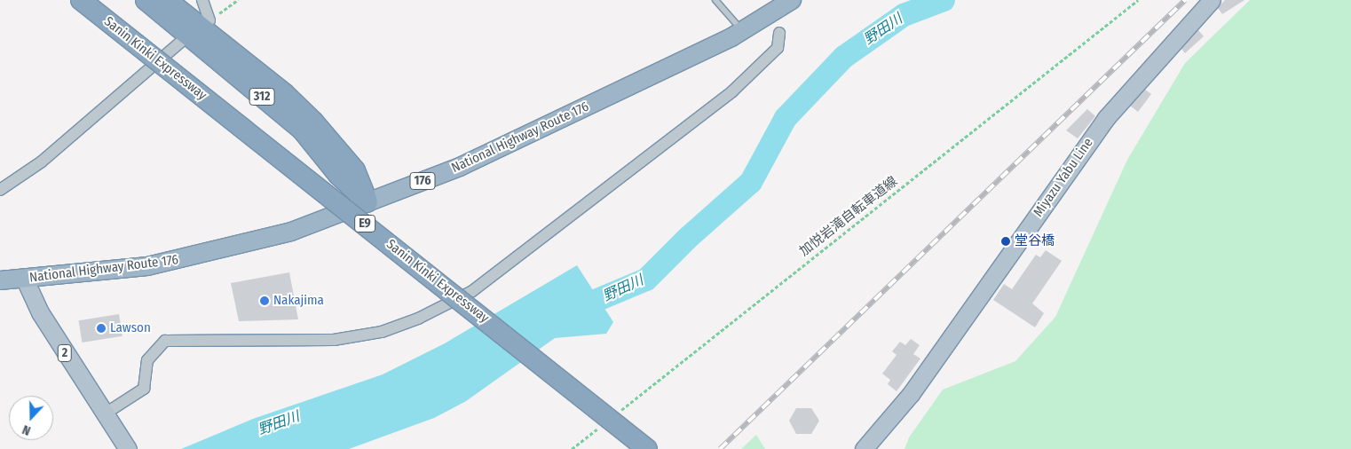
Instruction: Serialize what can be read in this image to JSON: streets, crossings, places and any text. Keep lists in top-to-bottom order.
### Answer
{
  "streets": {
    "highway": [
      "Sanin Kinki Expressway",
      "312",
      "National Highway Route 176",
      "176",
      "E9"
    ],
    "main road": ["Miyazu Yabu Line", "2"],
    "path": ["加悦岩滝自転車道線"]
  },
  "crossings": [
    ["312", "National Highway Route 176"],
    ["National Highway Route 176", "2"]
  ],
  "water": ["野田川"],
  "places": ["堂谷橋", "Nakajima", "Lawson"],
  "north": "bottom"
}
